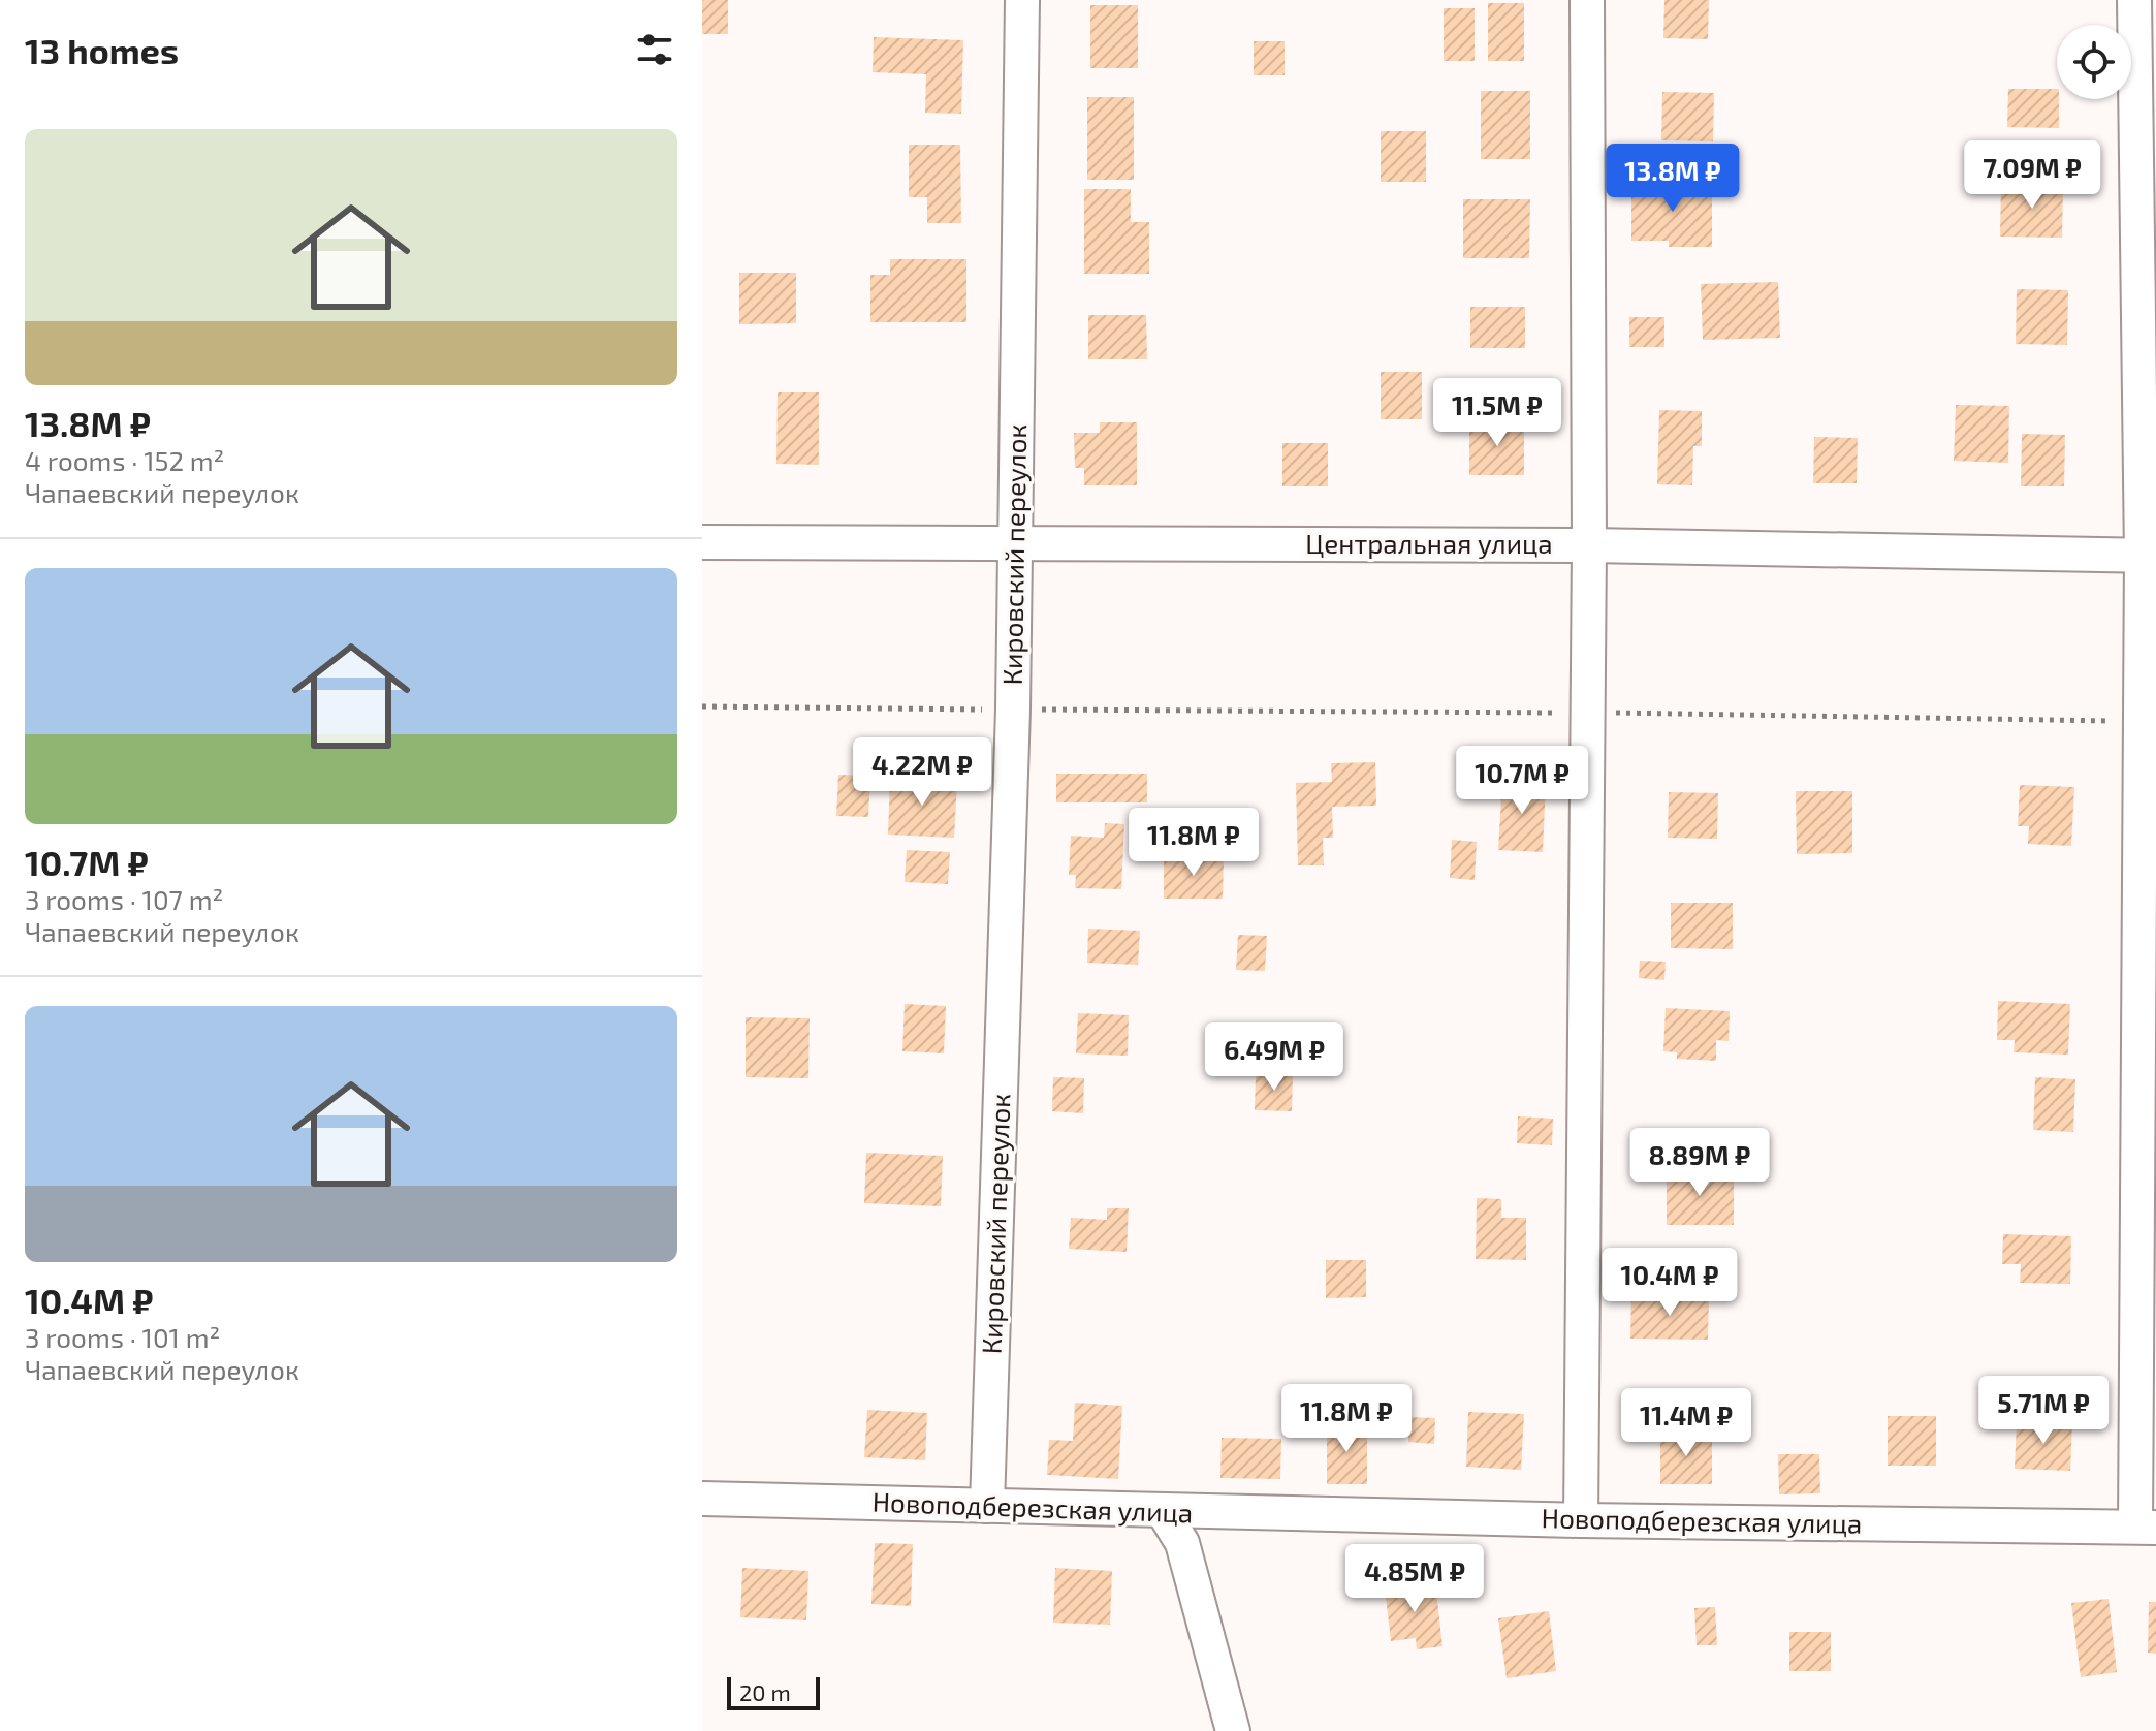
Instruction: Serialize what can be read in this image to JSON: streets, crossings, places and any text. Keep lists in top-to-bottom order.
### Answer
{
  "streets": {
    "street": ["Центральная улица", "Кировский переулок", "Новоподберезская улица"]
  },
  "crossings": [
    ["Центральная улица", "Кировский переулок"],
    ["Кировский переулок", "Новоподберезская улица"]
  ],
  "scale_bar": "20 m",
  "page": {
    "heading": "13 homes",
    "list": [
      {
        "name": "13.8M ₽",
        "note": "4 rooms · 152 m² · Чапаевский переулок"
      },
      {
        "name": "10.7M ₽",
        "note": "3 rooms · 107 m² · Чапаевский переулок"
      },
      {
        "name": "10.4M ₽",
        "note": "3 rooms · 101 m² · Чапаевский переулок"
      }
    ],
    "price": [
      "7.09M ₽",
      "13.8M ₽",
      "11.5M ₽",
      "4.22M ₽",
      "10.7M ₽",
      "11.8M ₽",
      "6.49M ₽",
      "8.89M ₽",
      "10.4M ₽",
      "5.71M ₽",
      "11.8M ₽",
      "11.4M ₽",
      "4.85M ₽"
    ],
    "scale": "20 m"
  }
}
